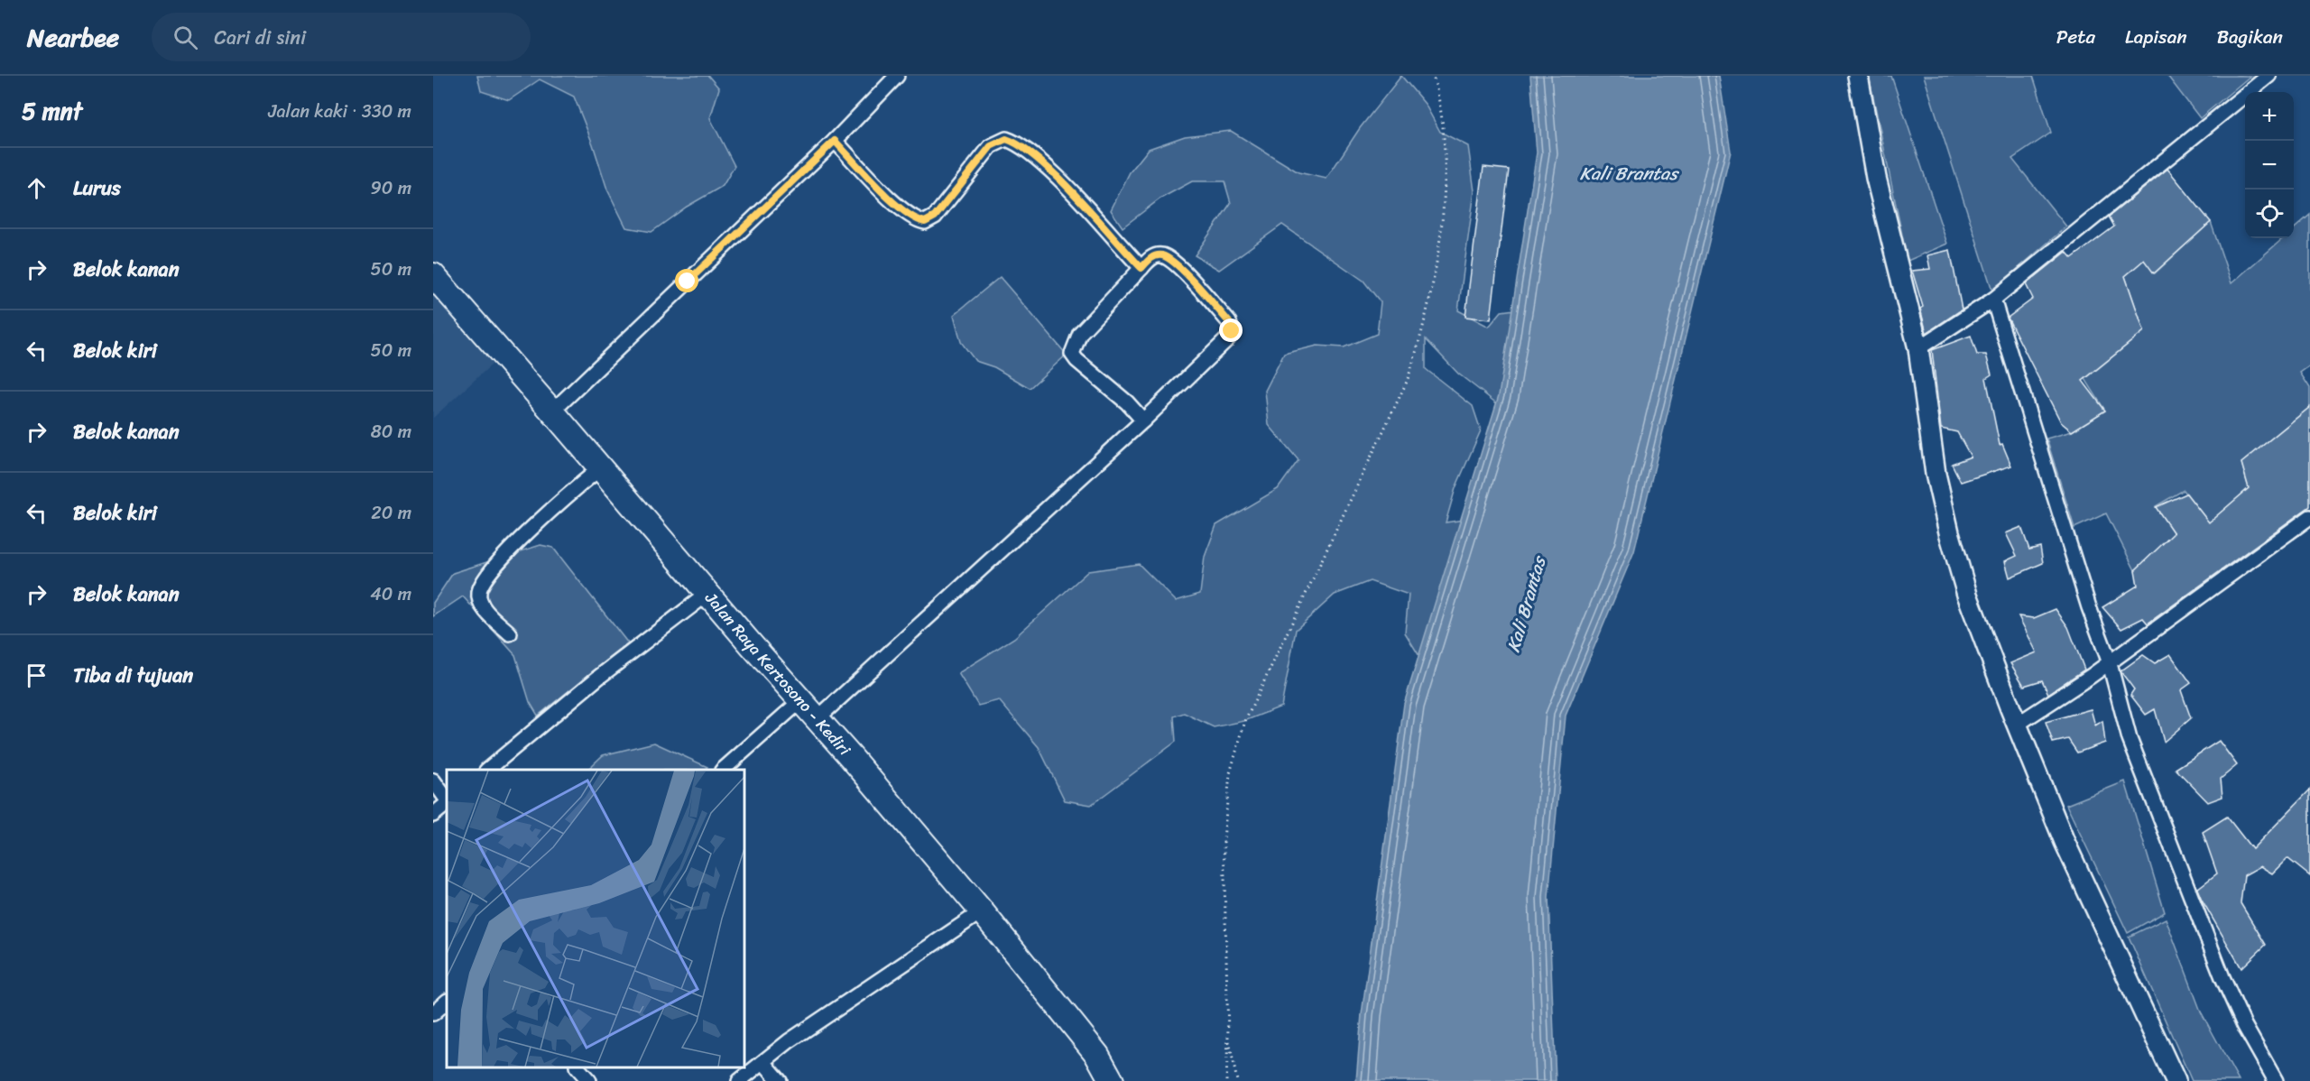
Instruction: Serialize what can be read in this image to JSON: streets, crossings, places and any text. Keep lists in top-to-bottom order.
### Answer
{
  "streets": {
    "highway": ["Jalan Raya Kertosono - Kediri"]
  },
  "water": ["Kali Brantas"],
  "page": {
    "header": "Nearbee",
    "search": "Cari di sini",
    "nav": ["Peta", "Lapisan", "Bagikan"],
    "heading": ["5 mnt", "Jalan kaki · 330 m"],
    "map_buttons": ["+", "−"],
    "list": [
      ["Lurus", "90 m"],
      ["Belok kanan", "50 m"],
      ["Belok kiri", "50 m"],
      ["Belok kanan", "80 m"],
      ["Belok kiri", "20 m"],
      ["Belok kanan", "40 m"],
      "Tiba di tujuan"
    ]
  }
}
